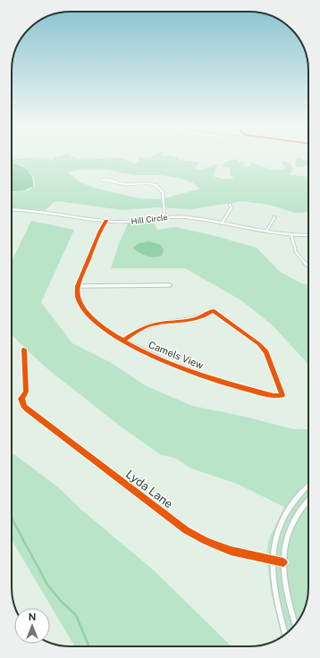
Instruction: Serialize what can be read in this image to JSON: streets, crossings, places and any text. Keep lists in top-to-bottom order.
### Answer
{
  "streets": {
    "street": ["Hill Circle", "Camels View", "Lyda Lane"]
  },
  "north": "top"
}
